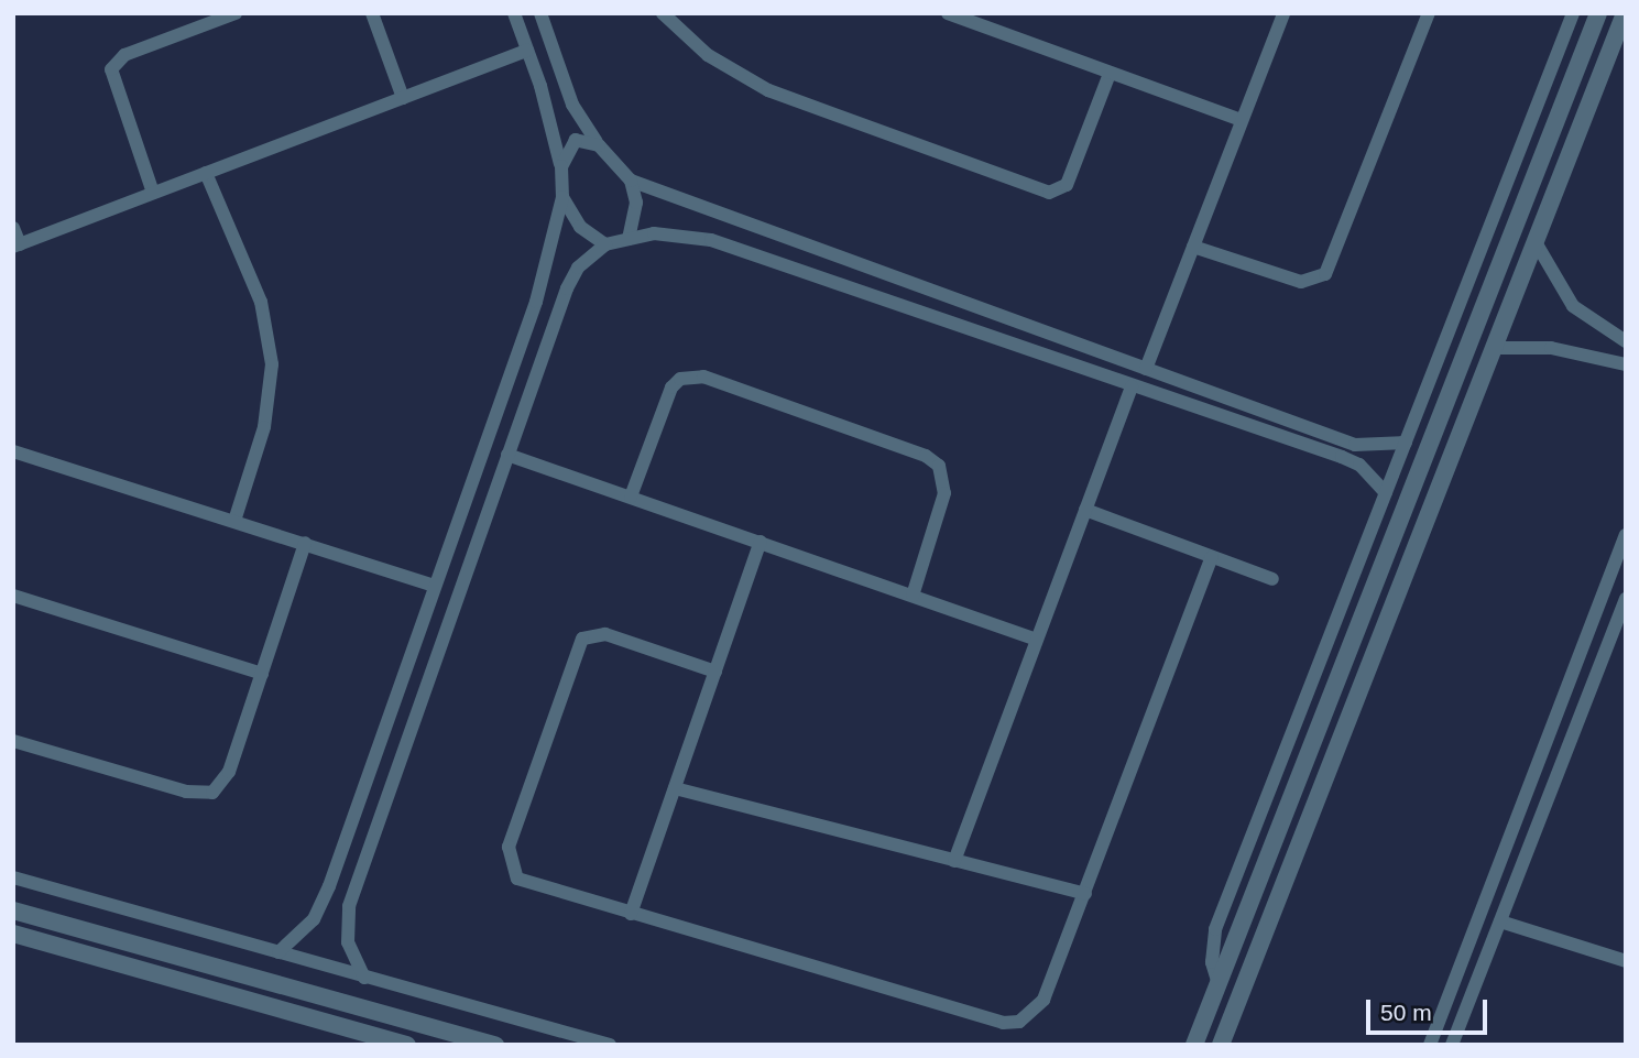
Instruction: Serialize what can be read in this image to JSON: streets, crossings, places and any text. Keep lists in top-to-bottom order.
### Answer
{
  "scale_bar": "50 m"
}
